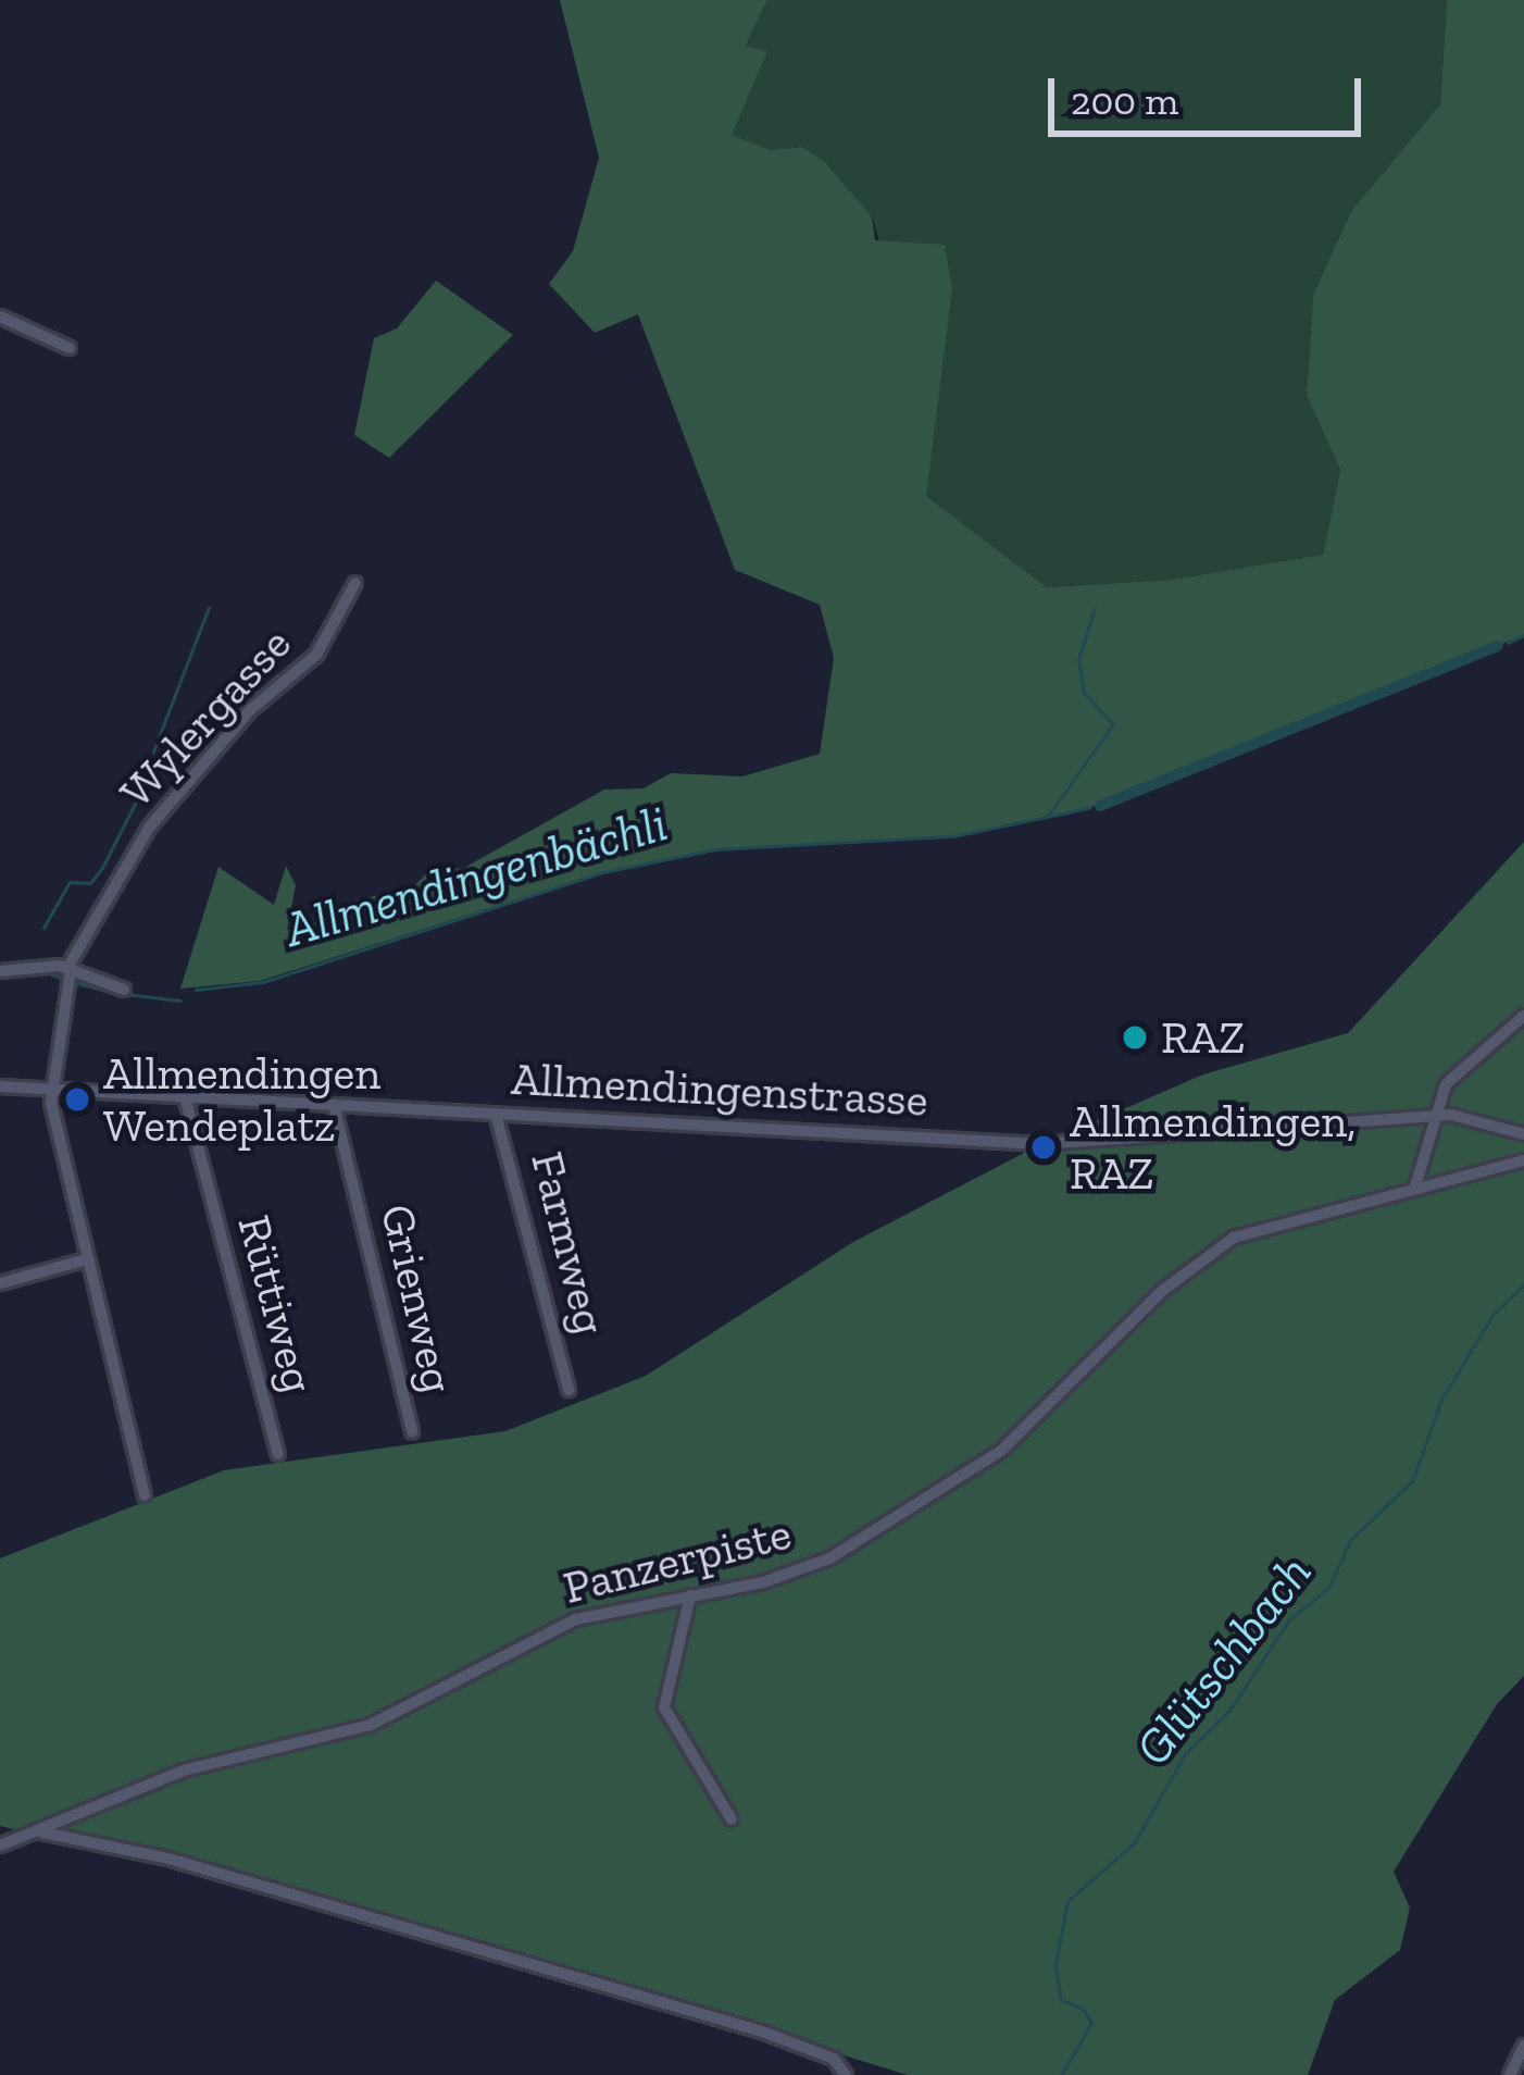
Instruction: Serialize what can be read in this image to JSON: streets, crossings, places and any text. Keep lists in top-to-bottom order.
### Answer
{
  "streets": {
    "street": [
      "Wylergasse",
      "Allmendingenstrasse",
      "Farmweg",
      "Grienweg",
      "Rüttiweg",
      "Panzerpiste"
    ]
  },
  "crossings": [
    ["Wylergasse", "Allmendingenstrasse"],
    ["Allmendingenstrasse", "Farmweg"],
    ["Allmendingenstrasse", "Grienweg"],
    ["Allmendingenstrasse", "Rüttiweg"]
  ],
  "water": ["Allmendingenbächli", "Glütschbach"],
  "places": ["RAZ", "Allmendingen Wendeplatz", "Allmendingen, RAZ"],
  "scale_bar": "200 m"
}
